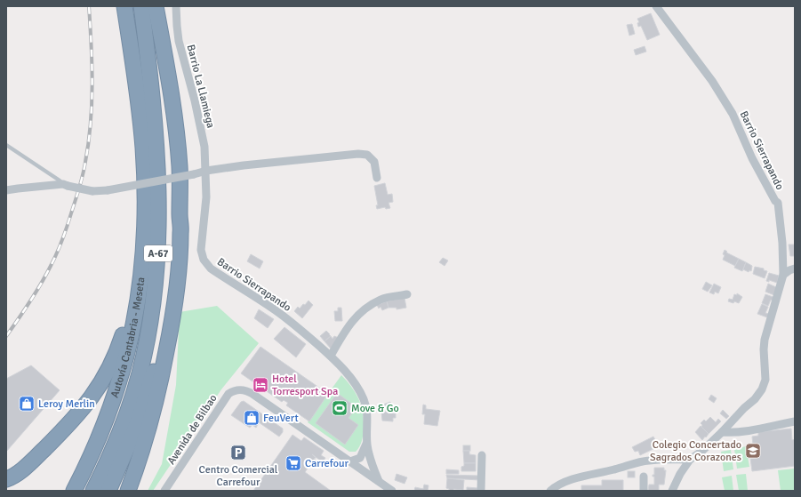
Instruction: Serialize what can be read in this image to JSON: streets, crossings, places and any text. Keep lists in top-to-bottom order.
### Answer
{
  "streets": {
    "highway": ["A-67", "Autovía Cantabria - Meseta"],
    "street": ["Barrio La Llamiega", "Barrio Sierrapando", "Avenida de Bilbao"]
  },
  "crossings": [
    ["Barrio La Llamiega", "Barrio Sierrapando"],
    ["Barrio Sierrapando", "Avenida de Bilbao"]
  ],
  "places": {
    "hotel": ["Hotel Torresport Spa"],
    "shop": ["Leroy Merlin", "FeuVert"],
    "sports": ["Move & Go"],
    "school or university": ["Colegio Concertado Sagrados Corazones"],
    "parking": ["Centro Comercial Carrefour"],
    "supermarket": ["Carrefour"]
  }
}
